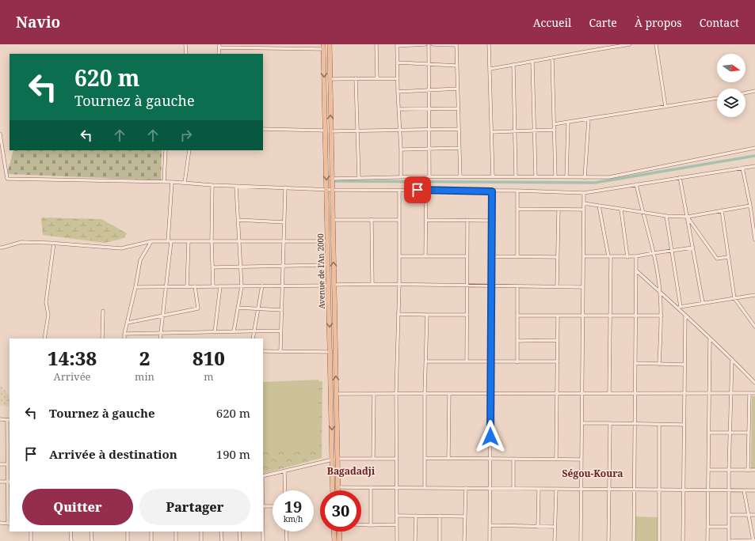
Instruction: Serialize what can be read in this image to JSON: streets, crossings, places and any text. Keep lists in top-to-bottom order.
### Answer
{
  "streets": {
    "main road": ["Avenue de l'An 2000"]
  },
  "districts": ["Bagadadji", "Ségou-Koura"],
  "north": "right",
  "page": {
    "header": "Navio",
    "nav": [
      "Accueil",
      "Carte",
      "À propos",
      "Contact"
    ],
    "turn": ["620 m", "Tournez à gauche"],
    "eta": [
      "14:38",
      "Arrivée",
      "2",
      "min",
      "810",
      "m"
    ],
    "list": [
      {
        "name": "Tournez à gauche",
        "value": "620 m"
      },
      {
        "name": "Arrivée à destination",
        "value": "190 m"
      }
    ],
    "buttons": ["Quitter", "Partager"],
    "speed": "19 km/h",
    "limit": "30"
  }
}
